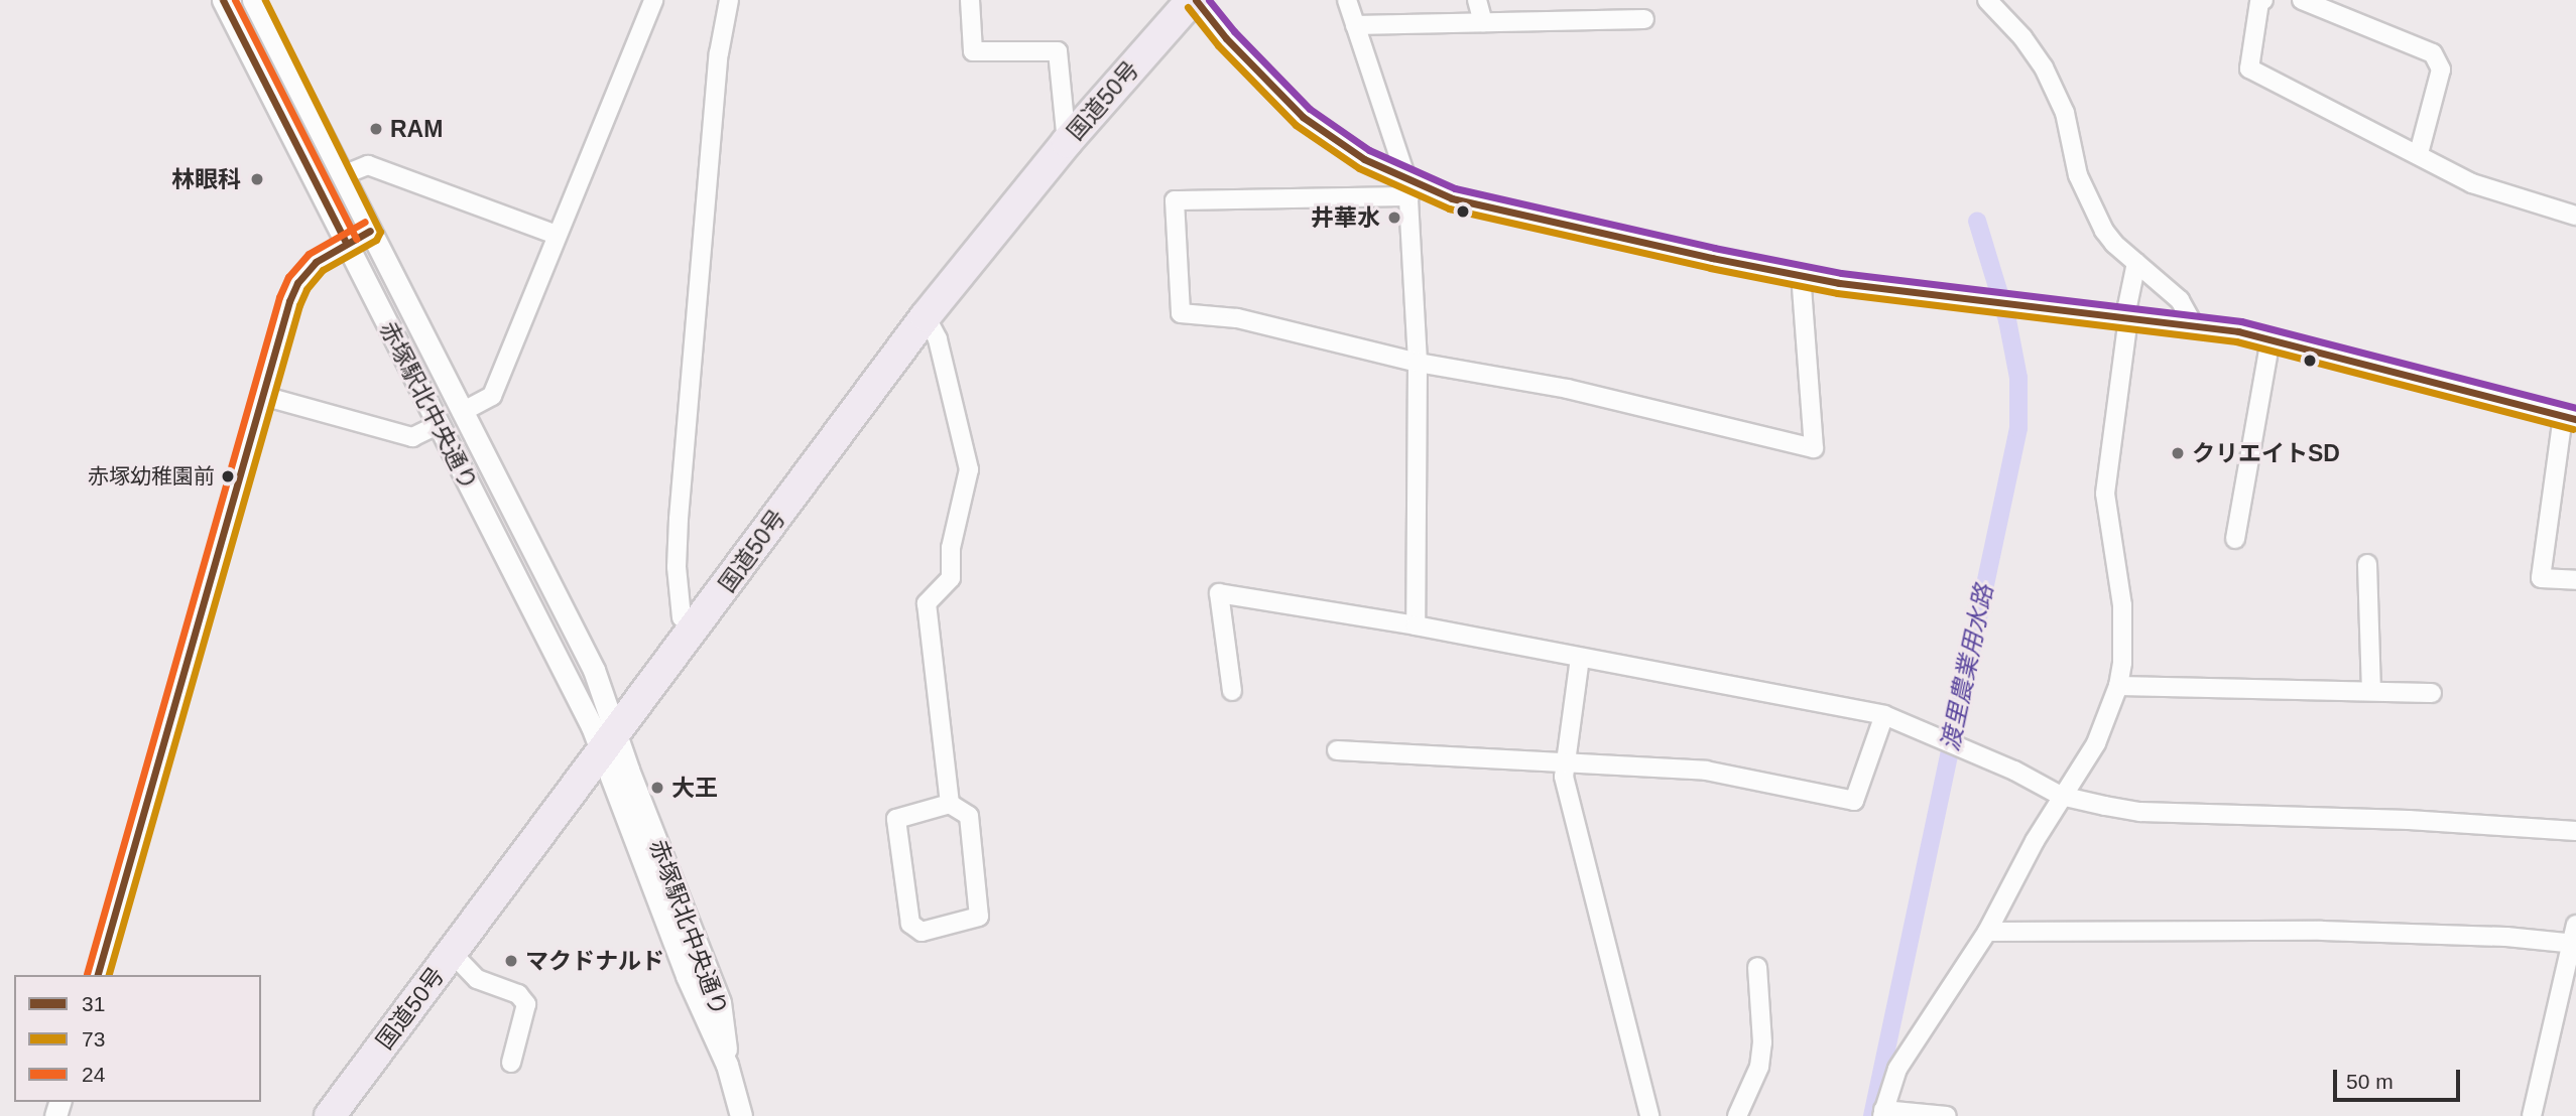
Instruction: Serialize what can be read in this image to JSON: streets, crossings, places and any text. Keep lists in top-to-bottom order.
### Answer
{
  "streets": {
    "highway": ["国道50号"],
    "street": ["赤塚駅北中央通り"]
  },
  "crossings": [
    ["国道50号", "赤塚駅北中央通り"]
  ],
  "water": ["渡里農業用水路"],
  "places": [
    "RAM",
    "林眼科",
    "井華水",
    "クリエイトSD",
    "赤塚幼稚園前",
    "大王",
    "マクドナルド"
  ],
  "lines": ["transit line 31", "transit line 73", "transit line 24"],
  "legend": ["31", "73", "24"],
  "scale_bar": "50 m"
}
